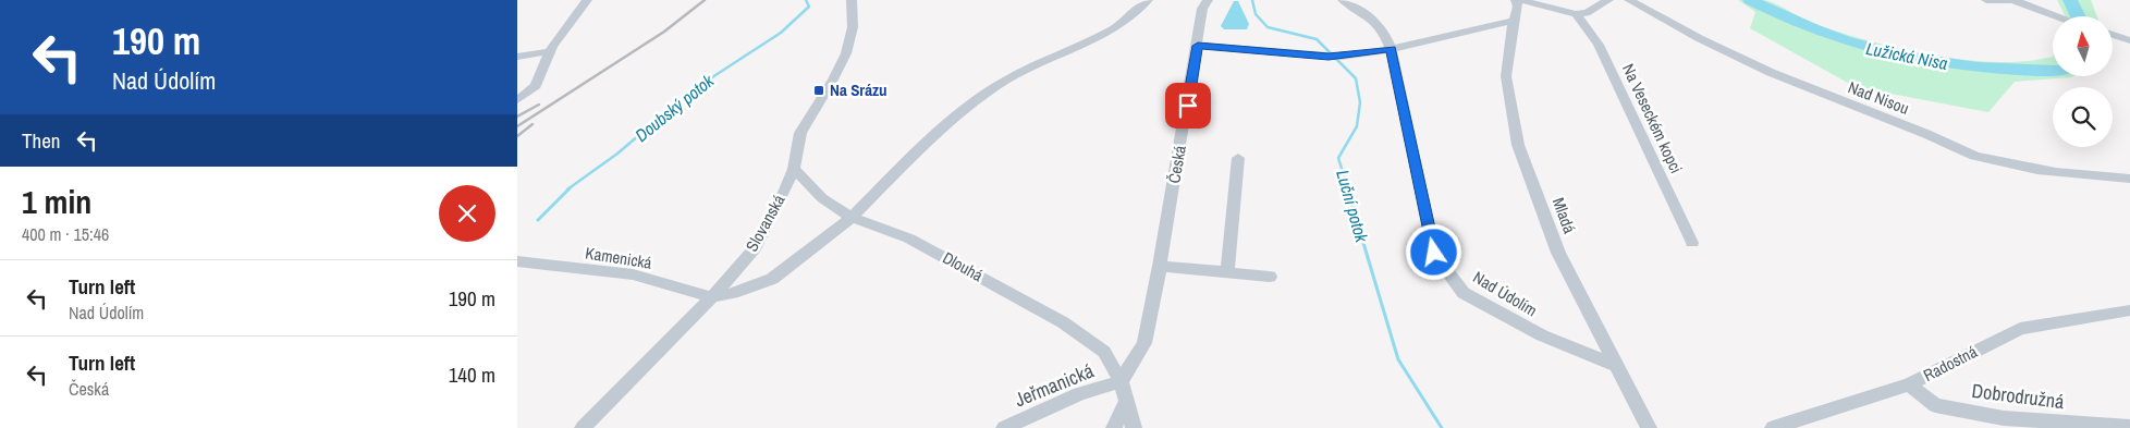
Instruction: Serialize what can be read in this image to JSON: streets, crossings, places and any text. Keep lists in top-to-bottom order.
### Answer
{
  "streets": {
    "street": [
      "Nad Nisou",
      "Na Veseckém kopci",
      "Česká",
      "Mladá",
      "Slovanská",
      "Kamenická",
      "Dlouhá",
      "Nad Údolím",
      "Radostná",
      "Jeřmanická",
      "Dobrodružná"
    ]
  },
  "crossings": [
    ["Česká", "Dlouhá"],
    ["Česká", "Jeřmanická"],
    ["Mladá", "Nad Údolím"],
    ["Slovanská", "Kamenická"],
    ["Slovanská", "Dlouhá"],
    ["Dlouhá", "Jeřmanická"],
    ["Radostná", "Dobrodružná"]
  ],
  "water": ["Lužická Nisa", "Doubský potok", "Luční potok"],
  "places": {
    "transit": ["Na Srázu"]
  },
  "north": "top",
  "page": {
    "turn": ["190 m", "Nad Údolím"],
    "then": "Then",
    "heading": ["1 min", "400 m · 15:46"],
    "list": [
      {
        "name": "Turn left",
        "note": "Nad Údolím",
        "value": "190 m"
      },
      {
        "name": "Turn left",
        "note": "Česká",
        "value": "140 m"
      }
    ]
  }
}
